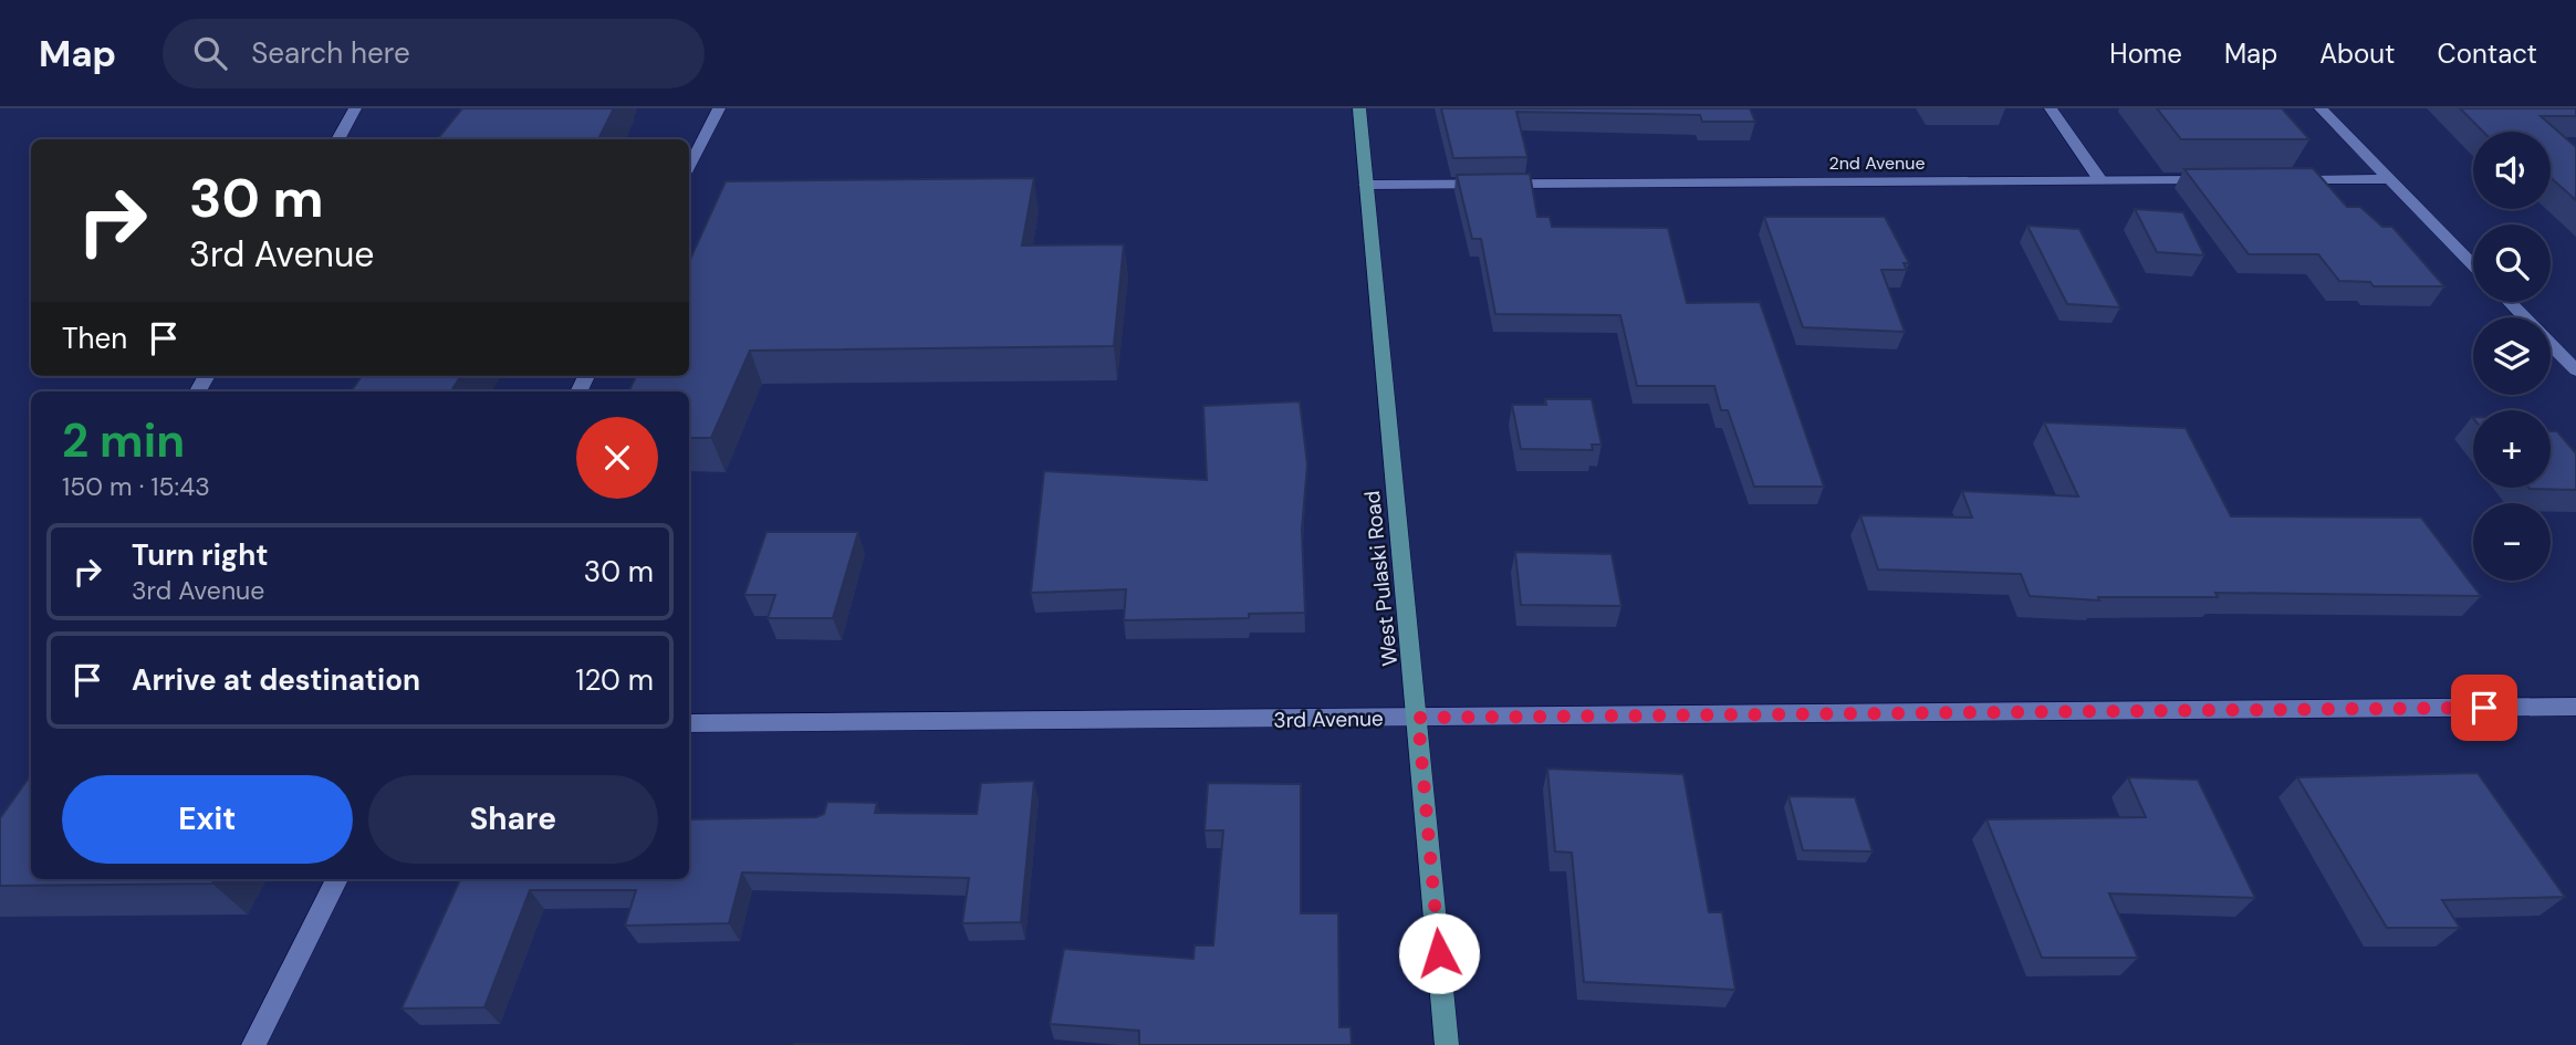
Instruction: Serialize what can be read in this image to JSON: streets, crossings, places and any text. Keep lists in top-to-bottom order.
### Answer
{
  "streets": {
    "main road": ["West Pulaski Road"],
    "street": ["2nd Avenue", "3rd Avenue"]
  },
  "crossings": [
    ["2nd Avenue", "West Pulaski Road"],
    ["West Pulaski Road", "3rd Avenue"]
  ],
  "page": {
    "header": "Map",
    "search": "Search here",
    "nav": [
      "Home",
      "Map",
      "About",
      "Contact"
    ],
    "map_buttons": ["+", "−"],
    "turn": ["30 m", "3rd Avenue"],
    "then": "Then",
    "heading": ["2 min", "150 m · 15:43"],
    "list": [
      {
        "name": "Turn right",
        "note": "3rd Avenue",
        "value": "30 m"
      },
      {
        "name": "Arrive at destination",
        "value": "120 m"
      }
    ],
    "buttons": ["Exit", "Share"]
  }
}
